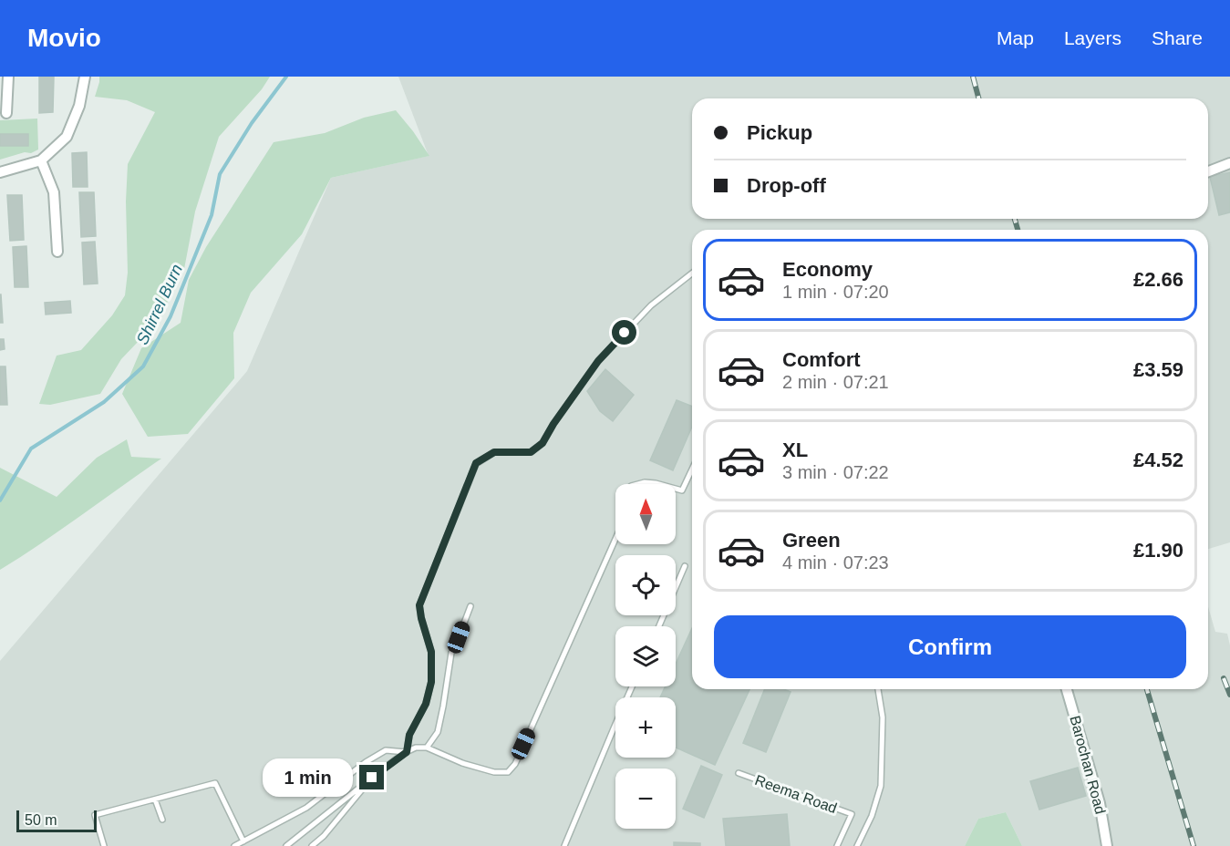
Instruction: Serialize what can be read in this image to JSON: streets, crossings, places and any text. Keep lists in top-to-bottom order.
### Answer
{
  "streets": {
    "street": ["Barochan Road"],
    "lane": ["Reema Road"]
  },
  "water": ["Shirrel Burn"],
  "scale_bar": "50 m",
  "north": "top",
  "page": {
    "header": "Movio",
    "nav": ["Map", "Layers", "Share"],
    "banner": ["Pickup", "Drop-off"],
    "list": [
      {
        "name": "Economy",
        "note": "1 min · 07:20",
        "value": "£2.66"
      },
      {
        "name": "Comfort",
        "note": "2 min · 07:21",
        "value": "£3.59"
      },
      {
        "name": "XL",
        "note": "3 min · 07:22",
        "value": "£4.52"
      },
      {
        "name": "Green",
        "note": "4 min · 07:23",
        "value": "£1.90"
      }
    ],
    "map_buttons": ["+", "−"],
    "buttons": "Confirm",
    "bubble": "1 min",
    "scale": "50 m"
  }
}
